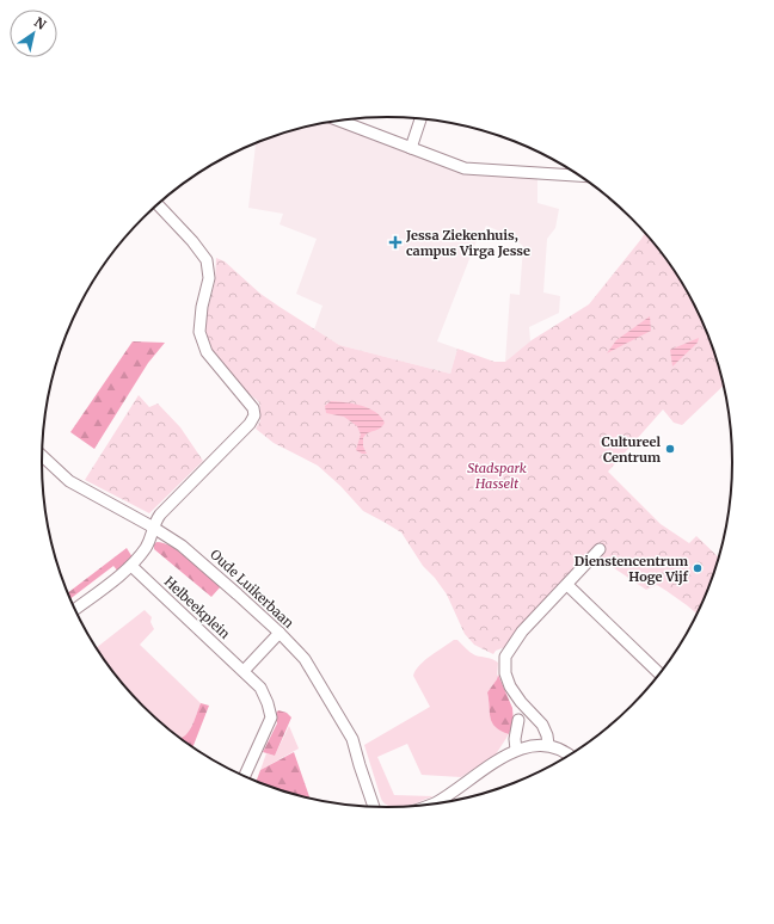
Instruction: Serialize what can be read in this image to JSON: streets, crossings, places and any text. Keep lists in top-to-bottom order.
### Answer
{
  "streets": {
    "street": ["Oude Luikerbaan", "Helbeekplein"]
  },
  "parks": ["Stadspark Hasselt"],
  "places": {
    "health": ["Jessa Ziekenhuis, campus Virga Jesse"],
    "other": ["Cultureel Centrum", "Dienstencentrum Hoge Vijf"]
  },
  "north": "top right"
}
